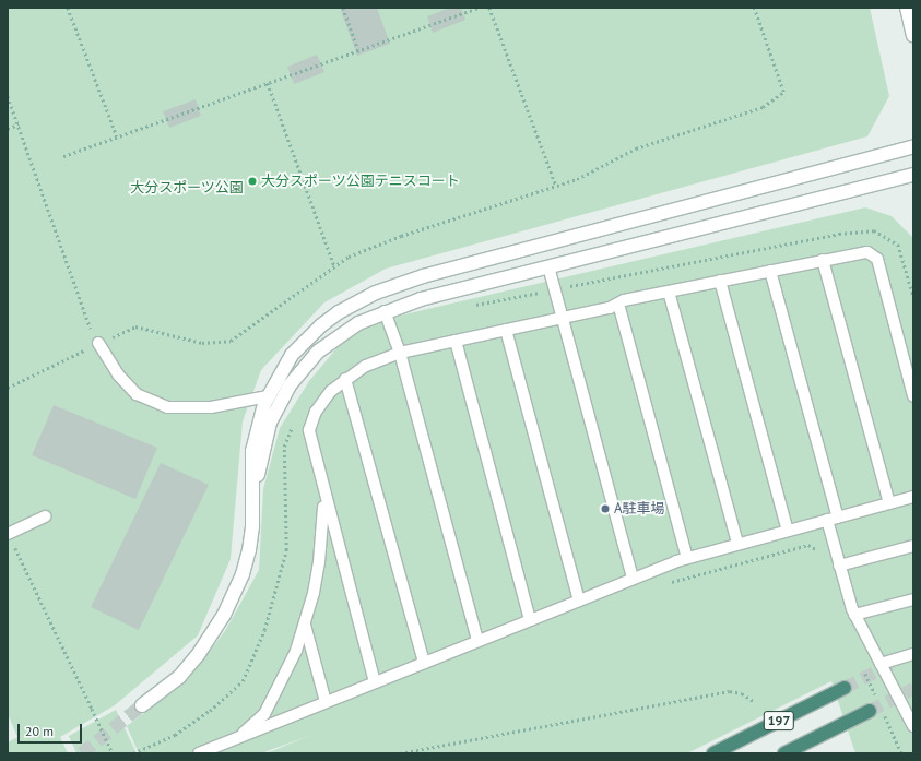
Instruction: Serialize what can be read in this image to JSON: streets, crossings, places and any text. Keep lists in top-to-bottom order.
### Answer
{
  "streets": {
    "highway": ["197"]
  },
  "parks": ["大分スポーツ公園"],
  "places": ["大分スポーツ公園テニスコート", "A駐車場"],
  "scale_bar": "20 m"
}
